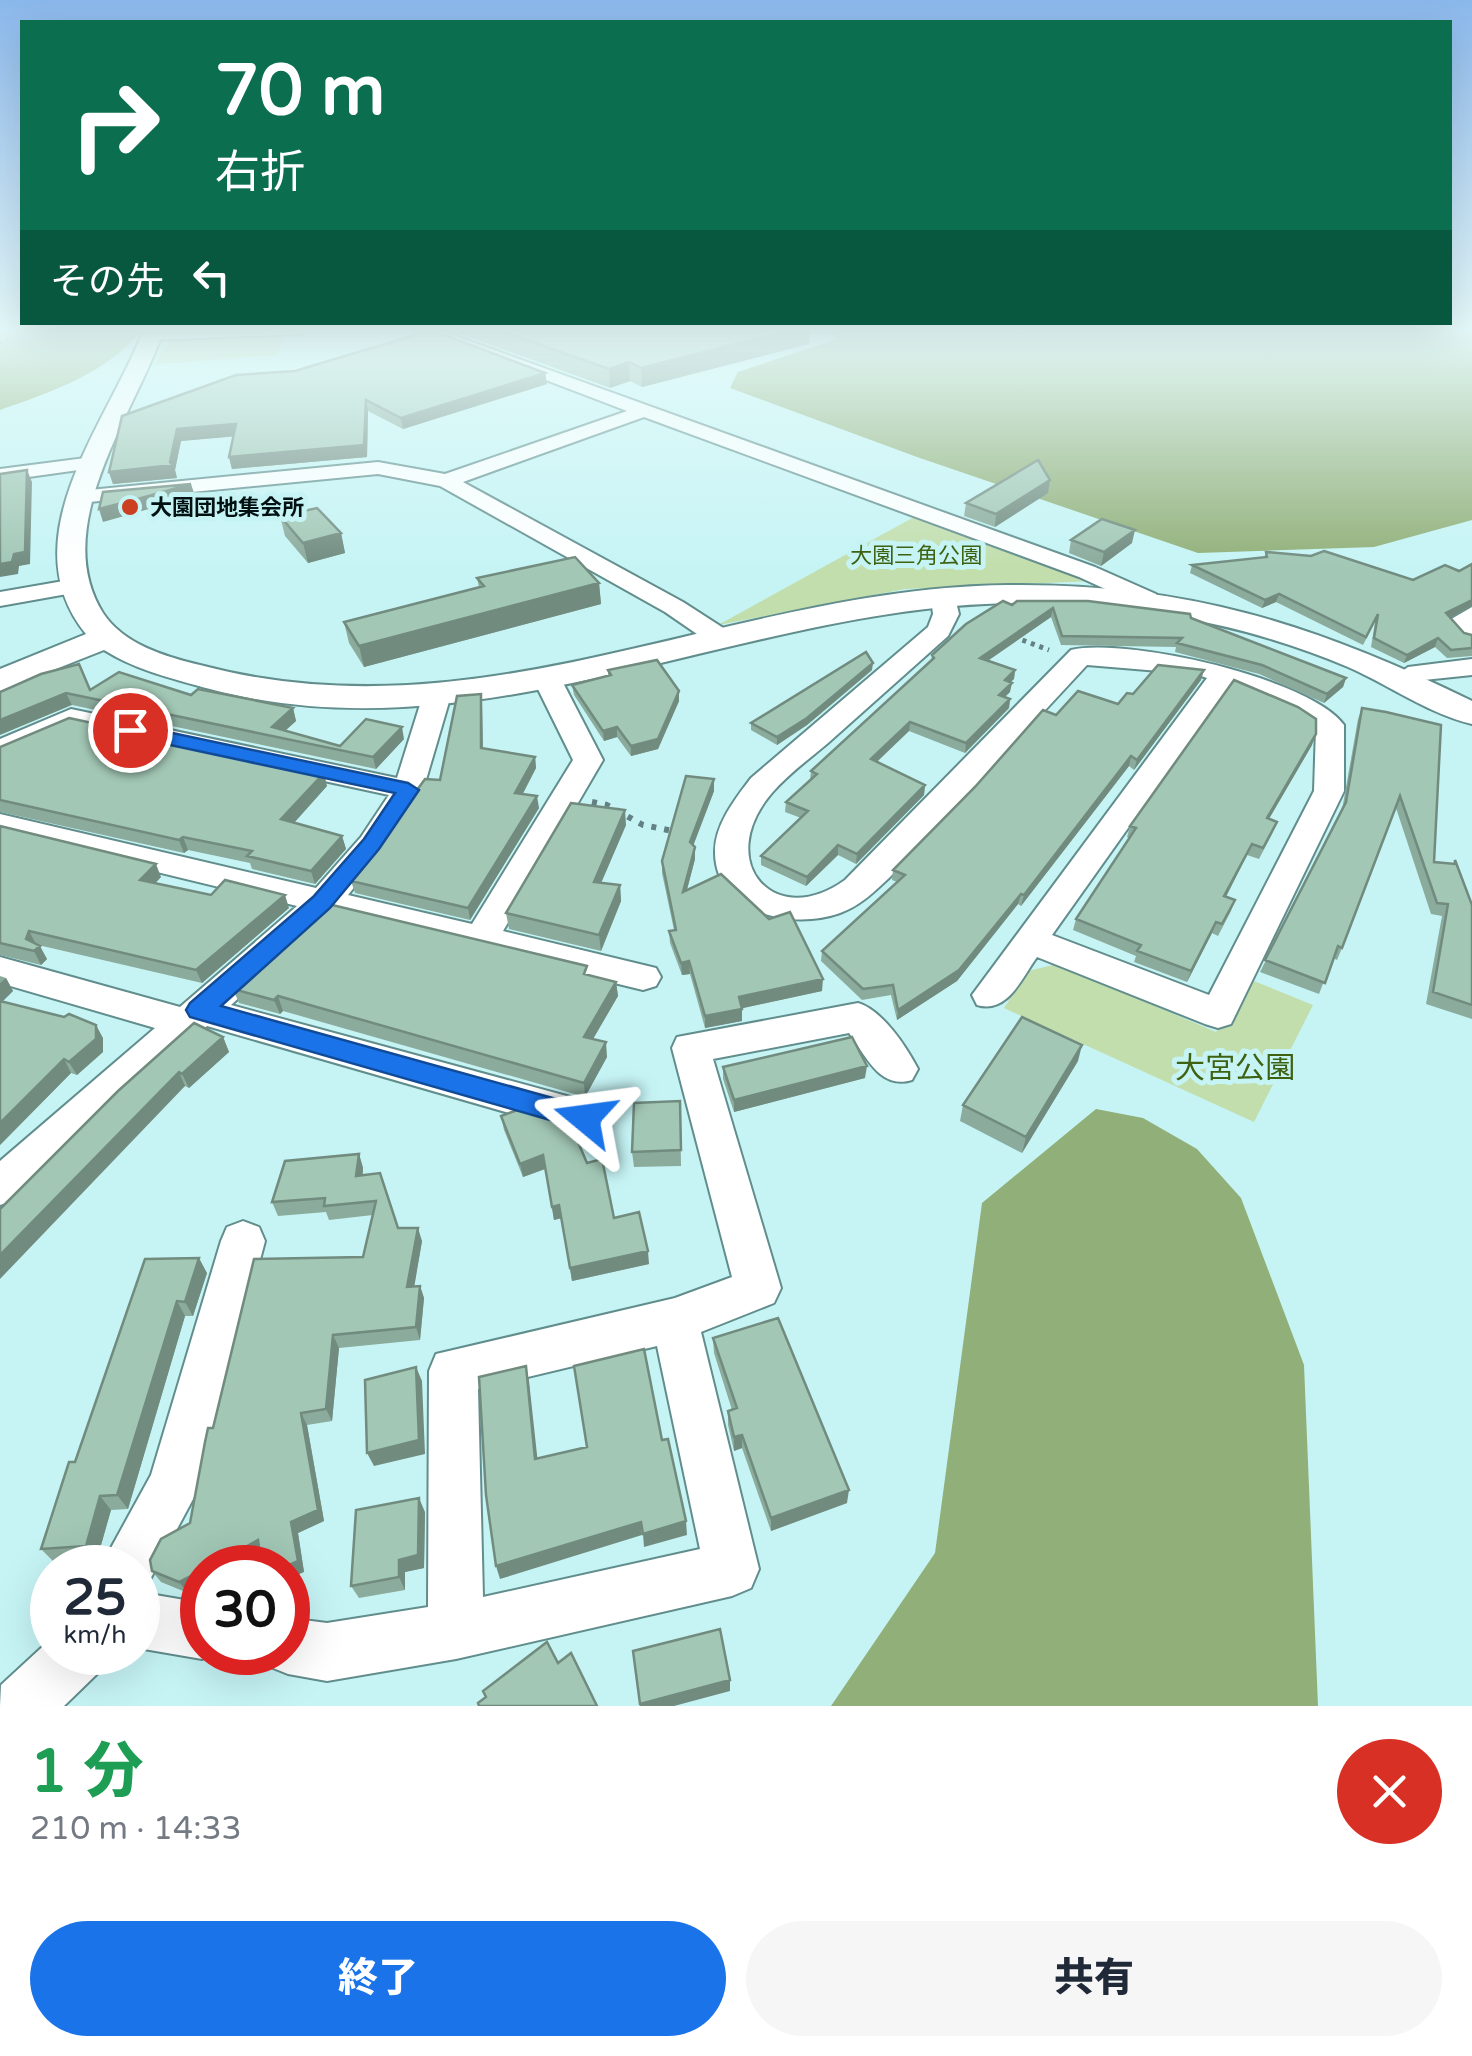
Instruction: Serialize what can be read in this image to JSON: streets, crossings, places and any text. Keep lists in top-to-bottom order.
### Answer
{
  "parks": ["大園三角公園", "大宮公園"],
  "places": ["大園団地集会所"],
  "page": {
    "turn": ["70 m", "右折"],
    "then": "その先",
    "speed": "25 km/h",
    "limit": "30",
    "heading": ["1 分", "210 m · 14:33"],
    "buttons": ["終了", "共有"]
  }
}
